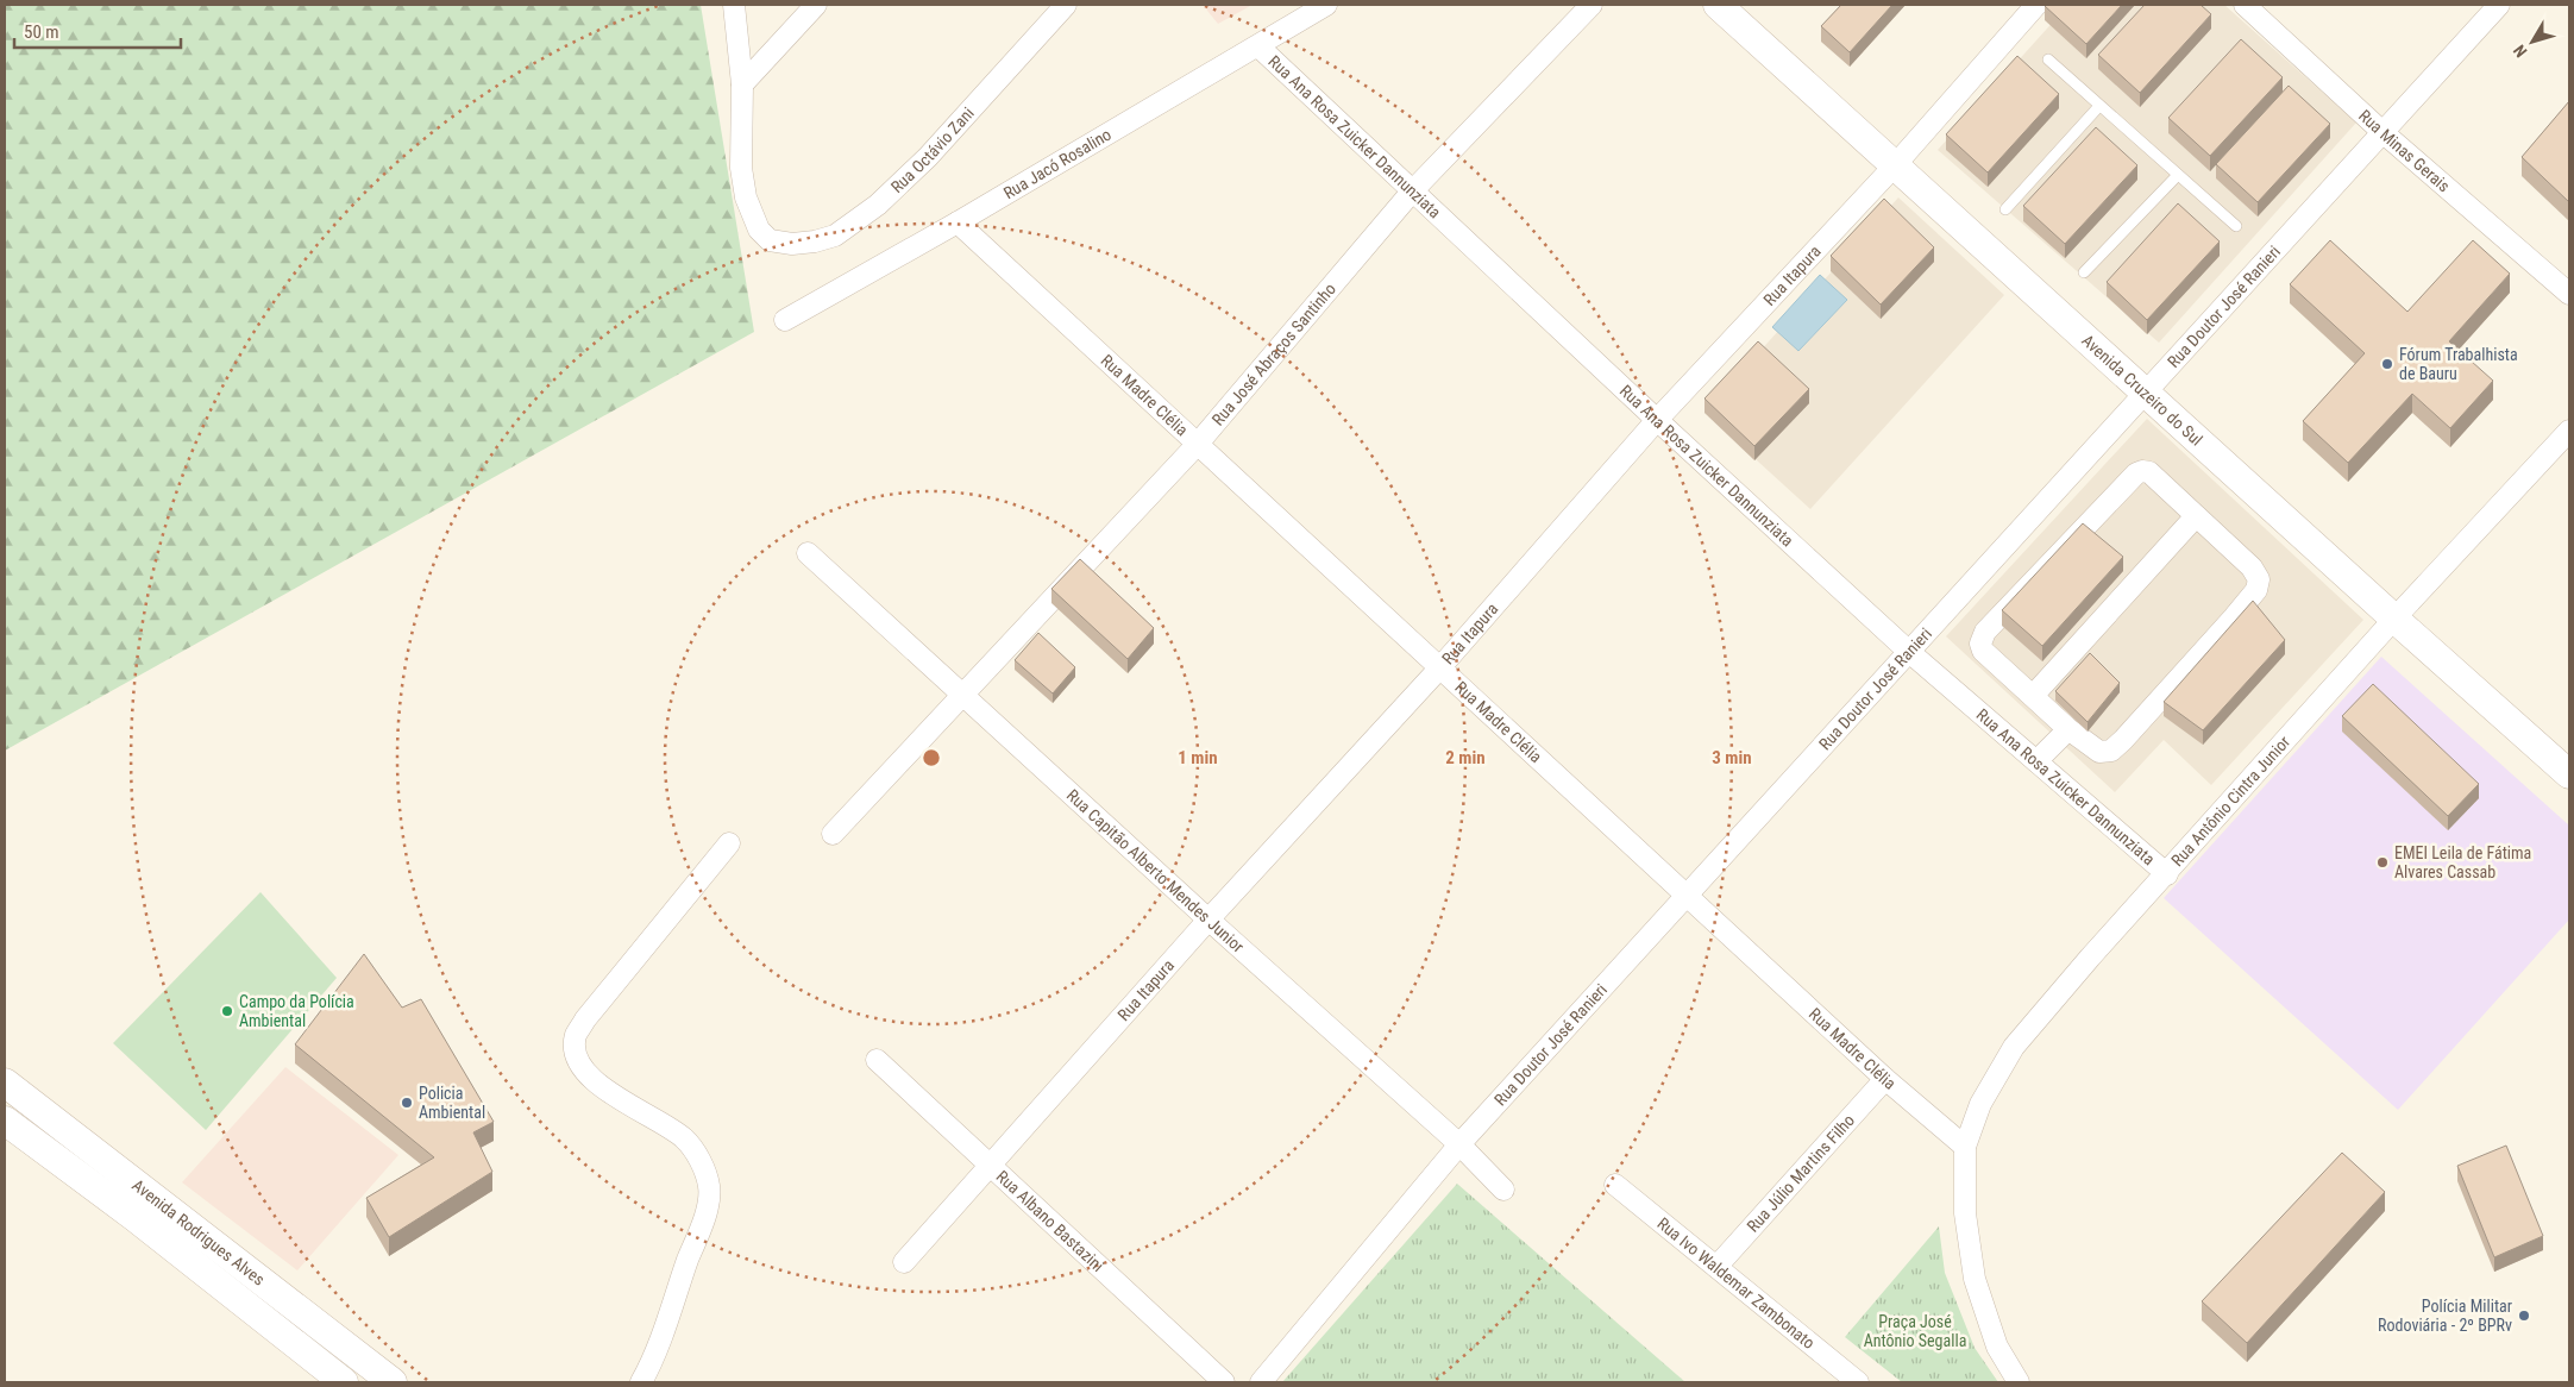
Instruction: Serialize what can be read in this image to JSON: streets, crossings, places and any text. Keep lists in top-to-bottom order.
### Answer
{
  "streets": {
    "street": [
      "Rua Ana Rosa Zuicker Dannunziata",
      "Rua Octávio Zani",
      "Rua Minas Gerais",
      "Rua Jacó Rosalino",
      "Rua Itapura",
      "Rua Doutor José Ranieri",
      "Rua José Abraços Santinho",
      "Avenida Cruzeiro do Sul",
      "Rua Madre Clélia",
      "Rua Antônio Cintra Junior",
      "Rua Capitão Alberto Mendes Junior",
      "Rua Júlio Martins Filho",
      "Rua Albano Bastazini",
      "Avenida Rodrigues Alves",
      "Rua Ivo Waldemar Zambonato"
    ]
  },
  "crossings": [
    ["Rua Ana Rosa Zuicker Dannunziata", "Rua Jacó Rosalino"],
    ["Rua Ana Rosa Zuicker Dannunziata", "Rua Itapura"],
    ["Rua Ana Rosa Zuicker Dannunziata", "Rua Doutor José Ranieri"],
    ["Rua Ana Rosa Zuicker Dannunziata", "Rua José Abraços Santinho"],
    ["Rua Ana Rosa Zuicker Dannunziata", "Rua Antônio Cintra Junior"],
    ["Rua Minas Gerais", "Rua Doutor José Ranieri"],
    ["Rua Jacó Rosalino", "Rua Madre Clélia"],
    ["Rua Itapura", "Avenida Cruzeiro do Sul"],
    ["Rua Itapura", "Rua Madre Clélia"],
    ["Rua Itapura", "Rua Capitão Alberto Mendes Junior"],
    ["Rua Itapura", "Rua Albano Bastazini"],
    ["Rua Doutor José Ranieri", "Avenida Cruzeiro do Sul"],
    ["Rua Doutor José Ranieri", "Rua Madre Clélia"],
    ["Rua Doutor José Ranieri", "Rua Capitão Alberto Mendes Junior"],
    ["Rua José Abraços Santinho", "Rua Madre Clélia"],
    ["Rua José Abraços Santinho", "Rua Capitão Alberto Mendes Junior"],
    ["Avenida Cruzeiro do Sul", "Rua Antônio Cintra Junior"],
    ["Rua Madre Clélia", "Rua Antônio Cintra Junior"],
    ["Rua Madre Clélia", "Rua Júlio Martins Filho"],
    ["Rua Júlio Martins Filho", "Rua Ivo Waldemar Zambonato"]
  ],
  "parks": ["Praça José Antônio Segalla"],
  "places": [
    "Fórum Trabalhista de Bauru",
    "EMEI Leila de Fátima Alvares Cassab",
    "Campo da Polícia Ambiental",
    "Policia Ambiental",
    "Polícia Militar Rodoviária - 2º BPRv"
  ],
  "scale_bar": "50 m",
  "north": "bottom left",
  "rings": ["1 min", "2 min", "3 min"]
}
